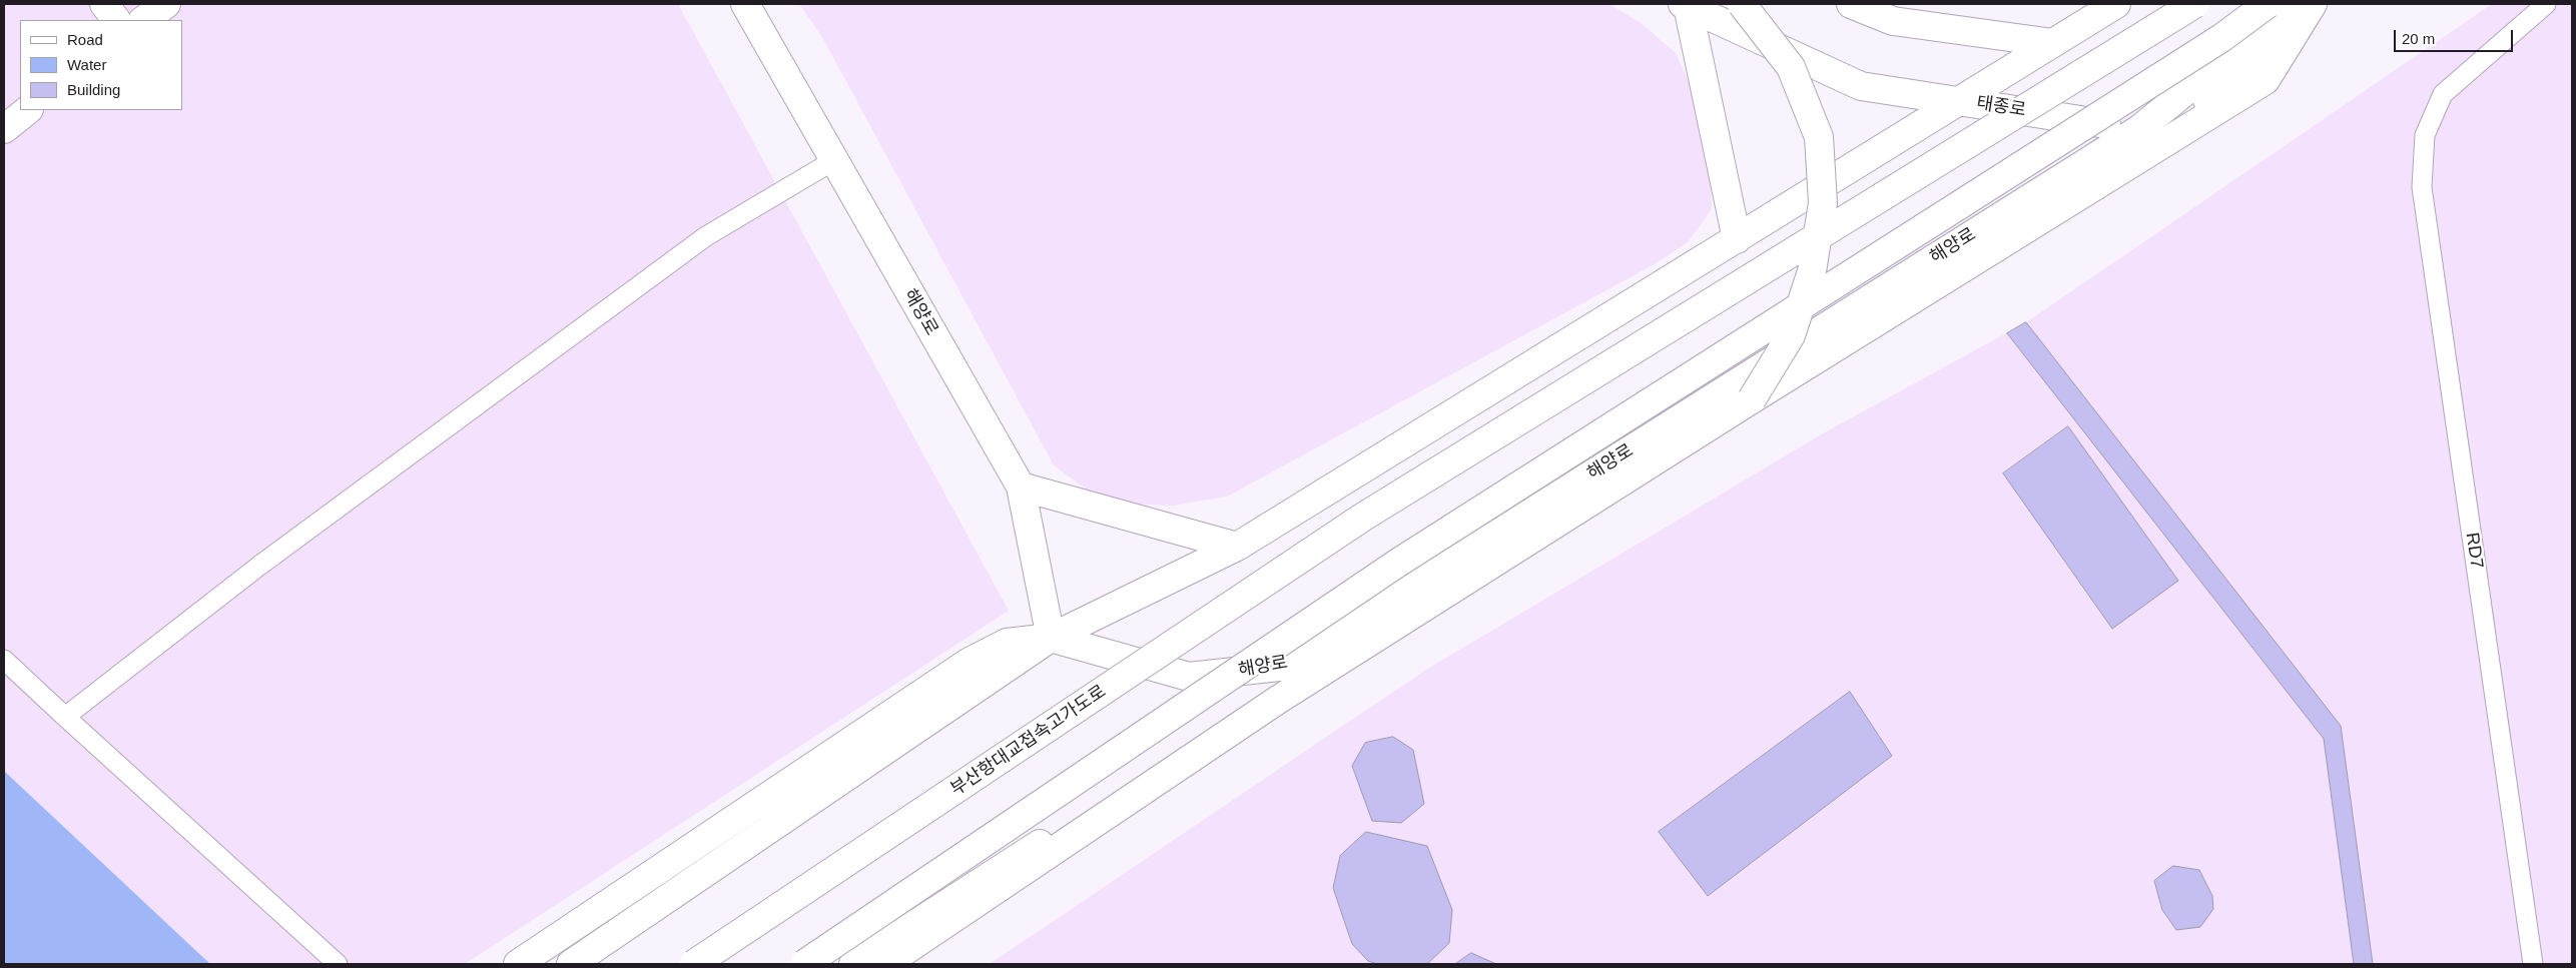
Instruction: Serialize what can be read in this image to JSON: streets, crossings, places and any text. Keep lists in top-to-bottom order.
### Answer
{
  "streets": {
    "main road": ["태종로", "해양로", "부산항대교접속고가도로"],
    "lane": ["RD7"]
  },
  "crossings": [
    ["태종로", "해양로"]
  ],
  "legend": ["Road", "Water", "Building"],
  "scale_bar": "20 m"
}
